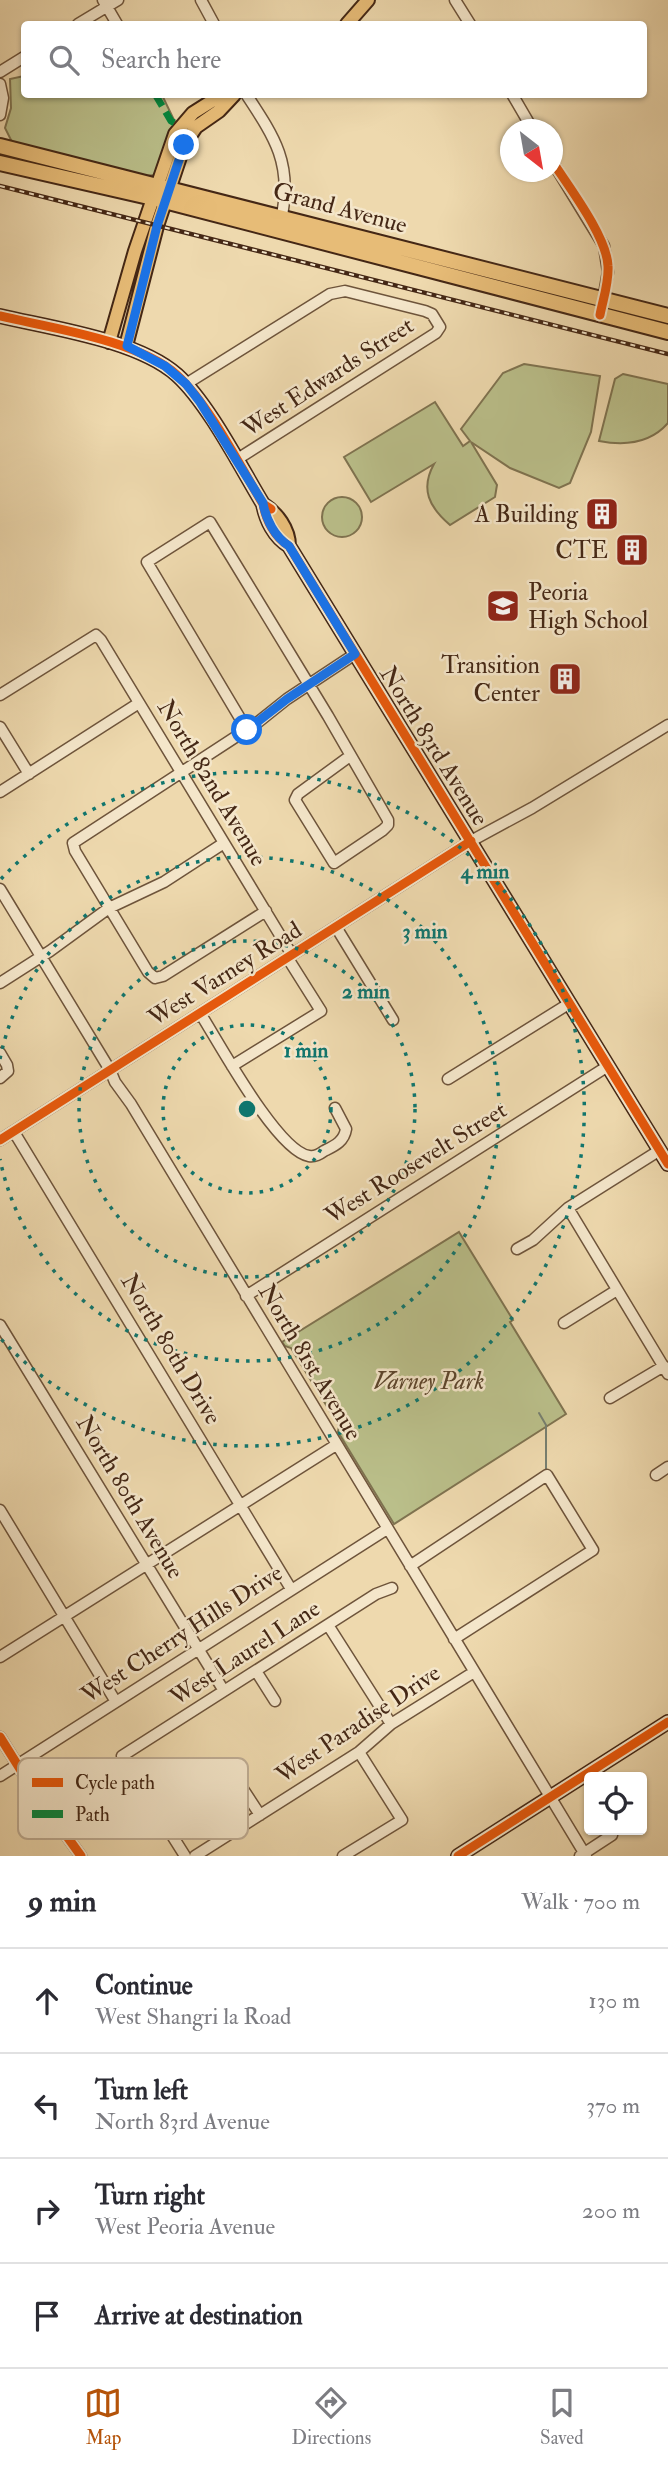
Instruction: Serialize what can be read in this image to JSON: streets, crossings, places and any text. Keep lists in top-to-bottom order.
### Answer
{
  "streets": {
    "highway": ["Grand Avenue"],
    "main road": ["North 83rd Avenue"],
    "street": [
      "West Edwards Street",
      "North 82nd Avenue",
      "West Varney Road",
      "West Roosevelt Street",
      "North 80th Drive",
      "North 81st Avenue",
      "North 80th Avenue",
      "West Cherry Hills Drive",
      "West Laurel Lane",
      "West Paradise Drive"
    ]
  },
  "crossings": [
    ["West Edwards Street", "North 83rd Avenue"],
    ["North 83rd Avenue", "West Varney Road"],
    ["North 83rd Avenue", "West Roosevelt Street"],
    ["North 82nd Avenue", "West Varney Road"],
    ["West Varney Road", "North 80th Drive"],
    ["West Varney Road", "North 81st Avenue"],
    ["West Roosevelt Street", "North 81st Avenue"],
    ["North 80th Drive", "West Cherry Hills Drive"],
    ["North 81st Avenue", "West Cherry Hills Drive"],
    ["North 81st Avenue", "West Paradise Drive"],
    ["North 80th Avenue", "West Cherry Hills Drive"],
    ["North 80th Avenue", "West Laurel Lane"]
  ],
  "parks": ["Varney Park"],
  "places": {
    "building": ["A Building", "CTE", "Transition Center"],
    "school or university": ["Peoria High School"]
  },
  "legend": ["Cycle path", "Path"],
  "north": "bottom right",
  "page": {
    "search": "Search here",
    "heading": ["9 min", "Walk · 700 m"],
    "list": [
      ["Continue", "West Shangri la Road", "130 m"],
      ["Turn left", "North 83rd Avenue", "370 m"],
      ["Turn right", "West Peoria Avenue", "200 m"],
      "Arrive at destination"
    ],
    "nav": ["Map", "Directions", "Saved"]
  },
  "rings": [
    "4 min",
    "3 min",
    "2 min",
    "1 min"
  ]
}
